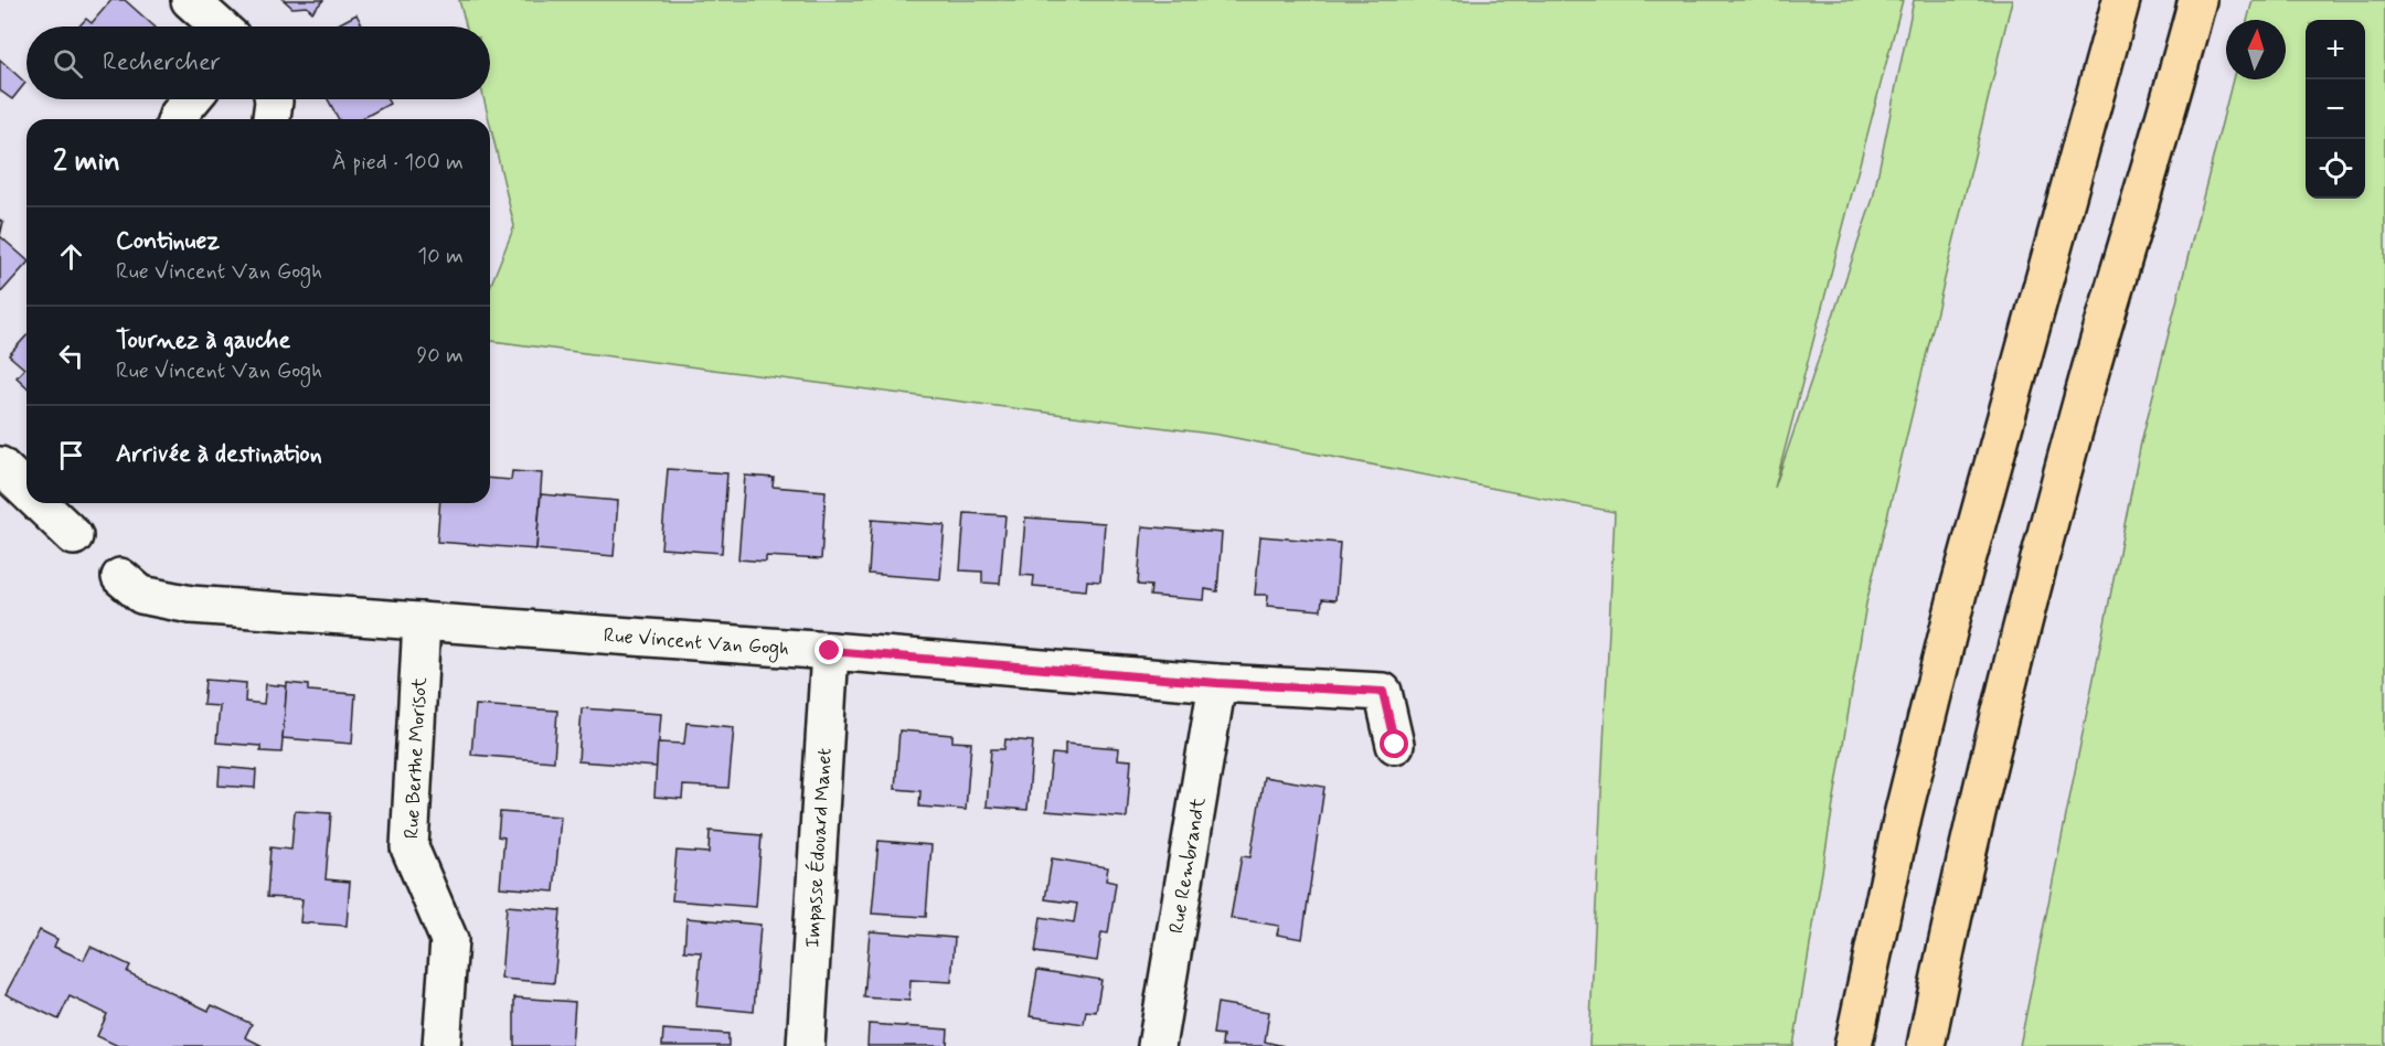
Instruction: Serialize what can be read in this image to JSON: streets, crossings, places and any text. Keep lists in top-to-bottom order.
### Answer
{
  "streets": {
    "street": [
      "Rue Vincent Van Gogh",
      "Rue Berthe Morisot",
      "Impasse Édouard Manet",
      "Rue Rembrandt"
    ]
  },
  "crossings": [
    ["Rue Vincent Van Gogh", "Rue Berthe Morisot"],
    ["Rue Vincent Van Gogh", "Impasse Édouard Manet"],
    ["Rue Vincent Van Gogh", "Rue Rembrandt"]
  ],
  "north": "top",
  "page": {
    "map_buttons": ["+", "−"],
    "search": "Rechercher",
    "heading": ["2 min", "À pied · 100 m"],
    "list": [
      ["Continuez", "Rue Vincent Van Gogh", "10 m"],
      ["Tournez à gauche", "Rue Vincent Van Gogh", "90 m"],
      "Arrivée à destination"
    ]
  }
}
